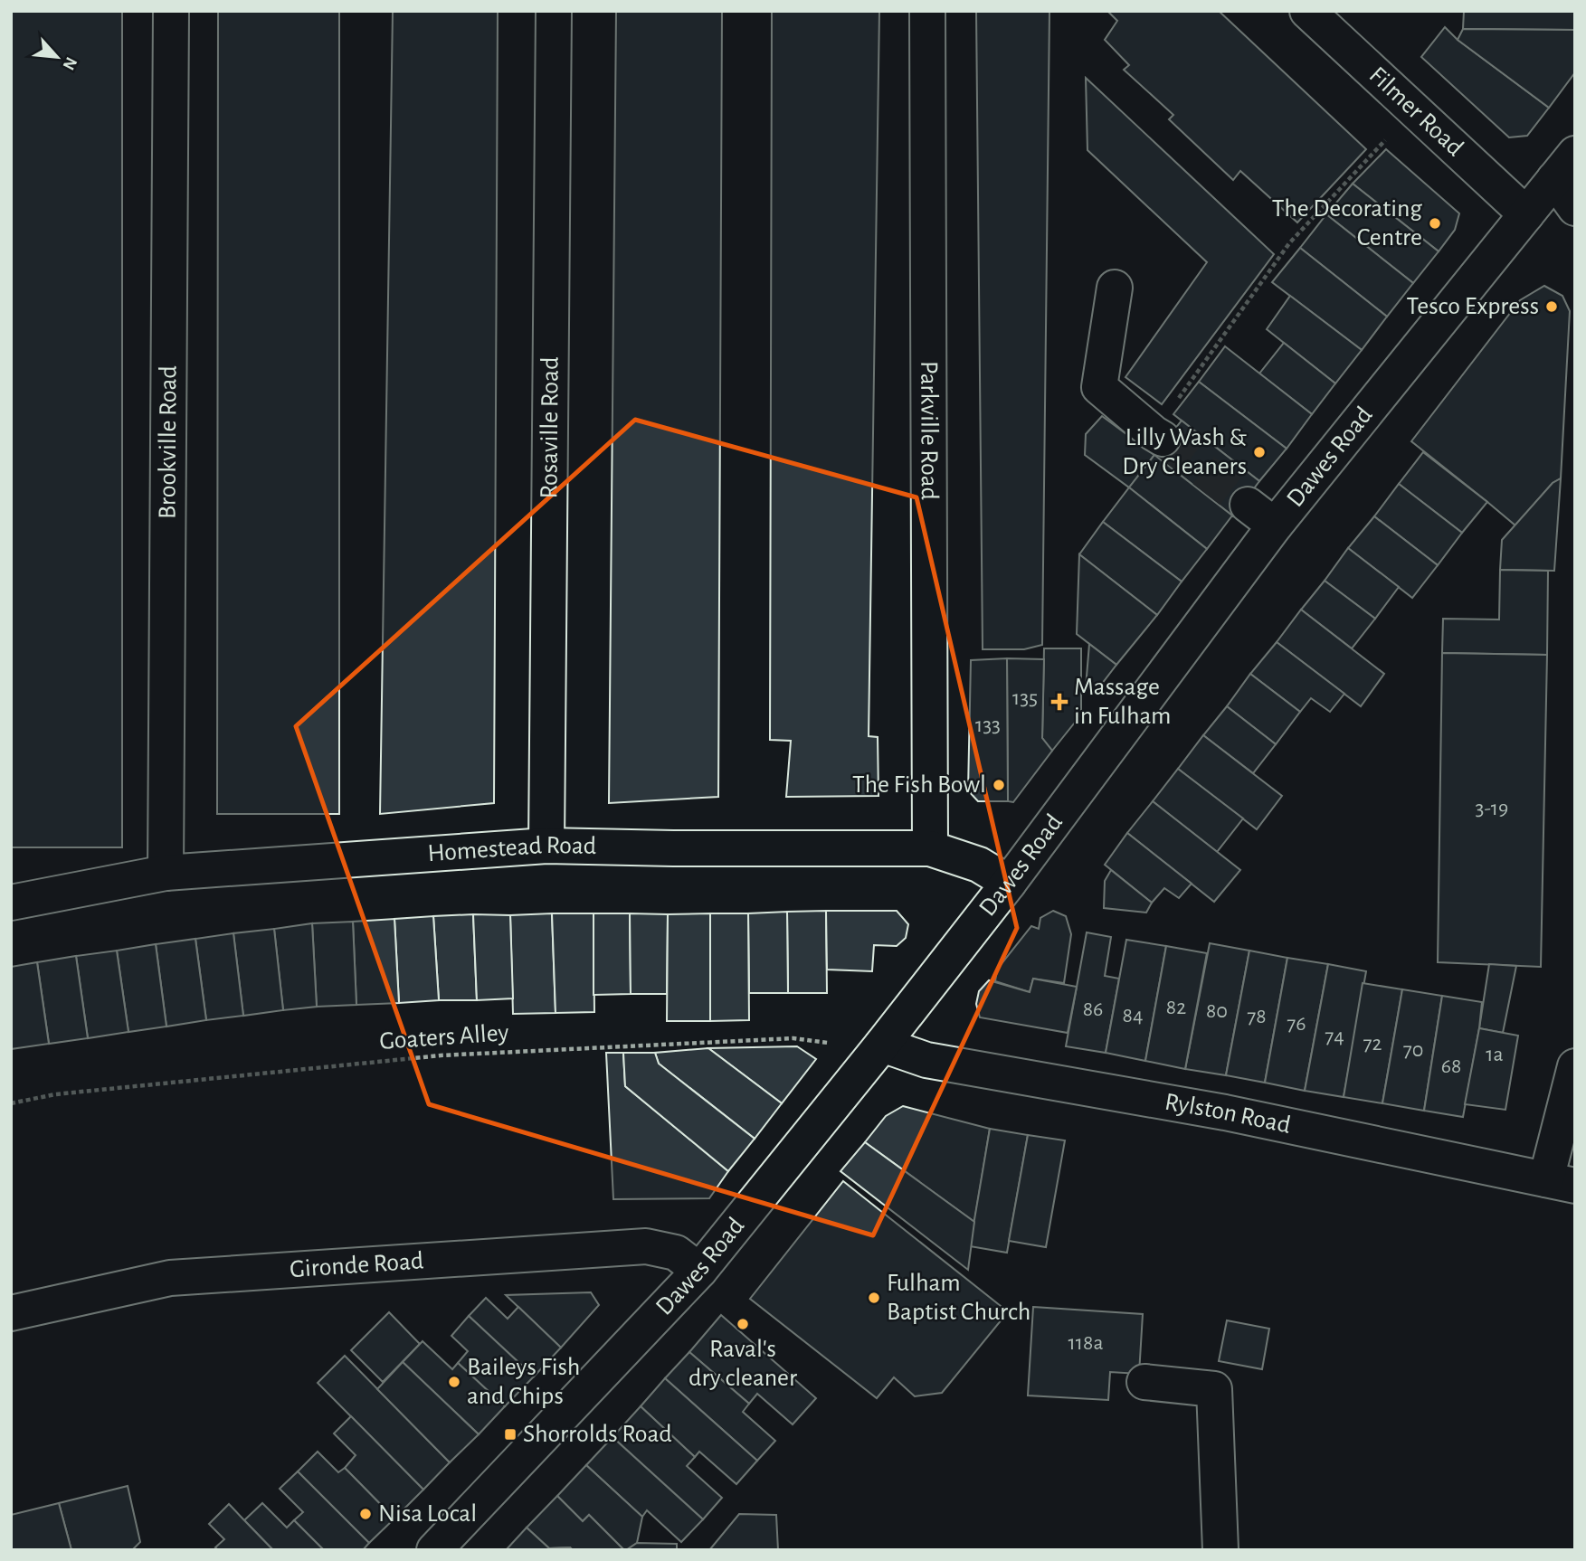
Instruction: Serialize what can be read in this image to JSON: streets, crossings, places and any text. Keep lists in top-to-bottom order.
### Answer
{
  "streets": {
    "street": [
      "Filmer Road",
      "Rosaville Road",
      "Parkville Road",
      "Brookville Road",
      "Dawes Road",
      "Homestead Road",
      "Rylston Road",
      "Gironde Road"
    ],
    "path": ["Goaters Alley"]
  },
  "crossings": [
    ["Filmer Road", "Dawes Road"],
    ["Rosaville Road", "Homestead Road"],
    ["Parkville Road", "Homestead Road"],
    ["Brookville Road", "Homestead Road"],
    ["Dawes Road", "Homestead Road"],
    ["Dawes Road", "Goaters Alley"],
    ["Dawes Road", "Rylston Road"],
    ["Dawes Road", "Gironde Road"],
    ["Goaters Alley", "Rylston Road"]
  ],
  "places": {
    "other": [
      "The Decorating Centre",
      "Tesco Express",
      "Lilly Wash & Dry Cleaners",
      "The Fish Bowl",
      "Fulham Baptist Church",
      "Raval's dry cleaner",
      "Baileys Fish and Chips",
      "Nisa Local"
    ],
    "health": ["Massage in Fulham"],
    "transit": ["Shorrolds Road"]
  },
  "house_numbers": [
    "135",
    "133",
    "3-19",
    "82",
    "86",
    "80",
    "84",
    "78",
    "76",
    "74",
    "72",
    "70",
    "1a",
    "68",
    "118a"
  ],
  "north": "bottom right"
}
